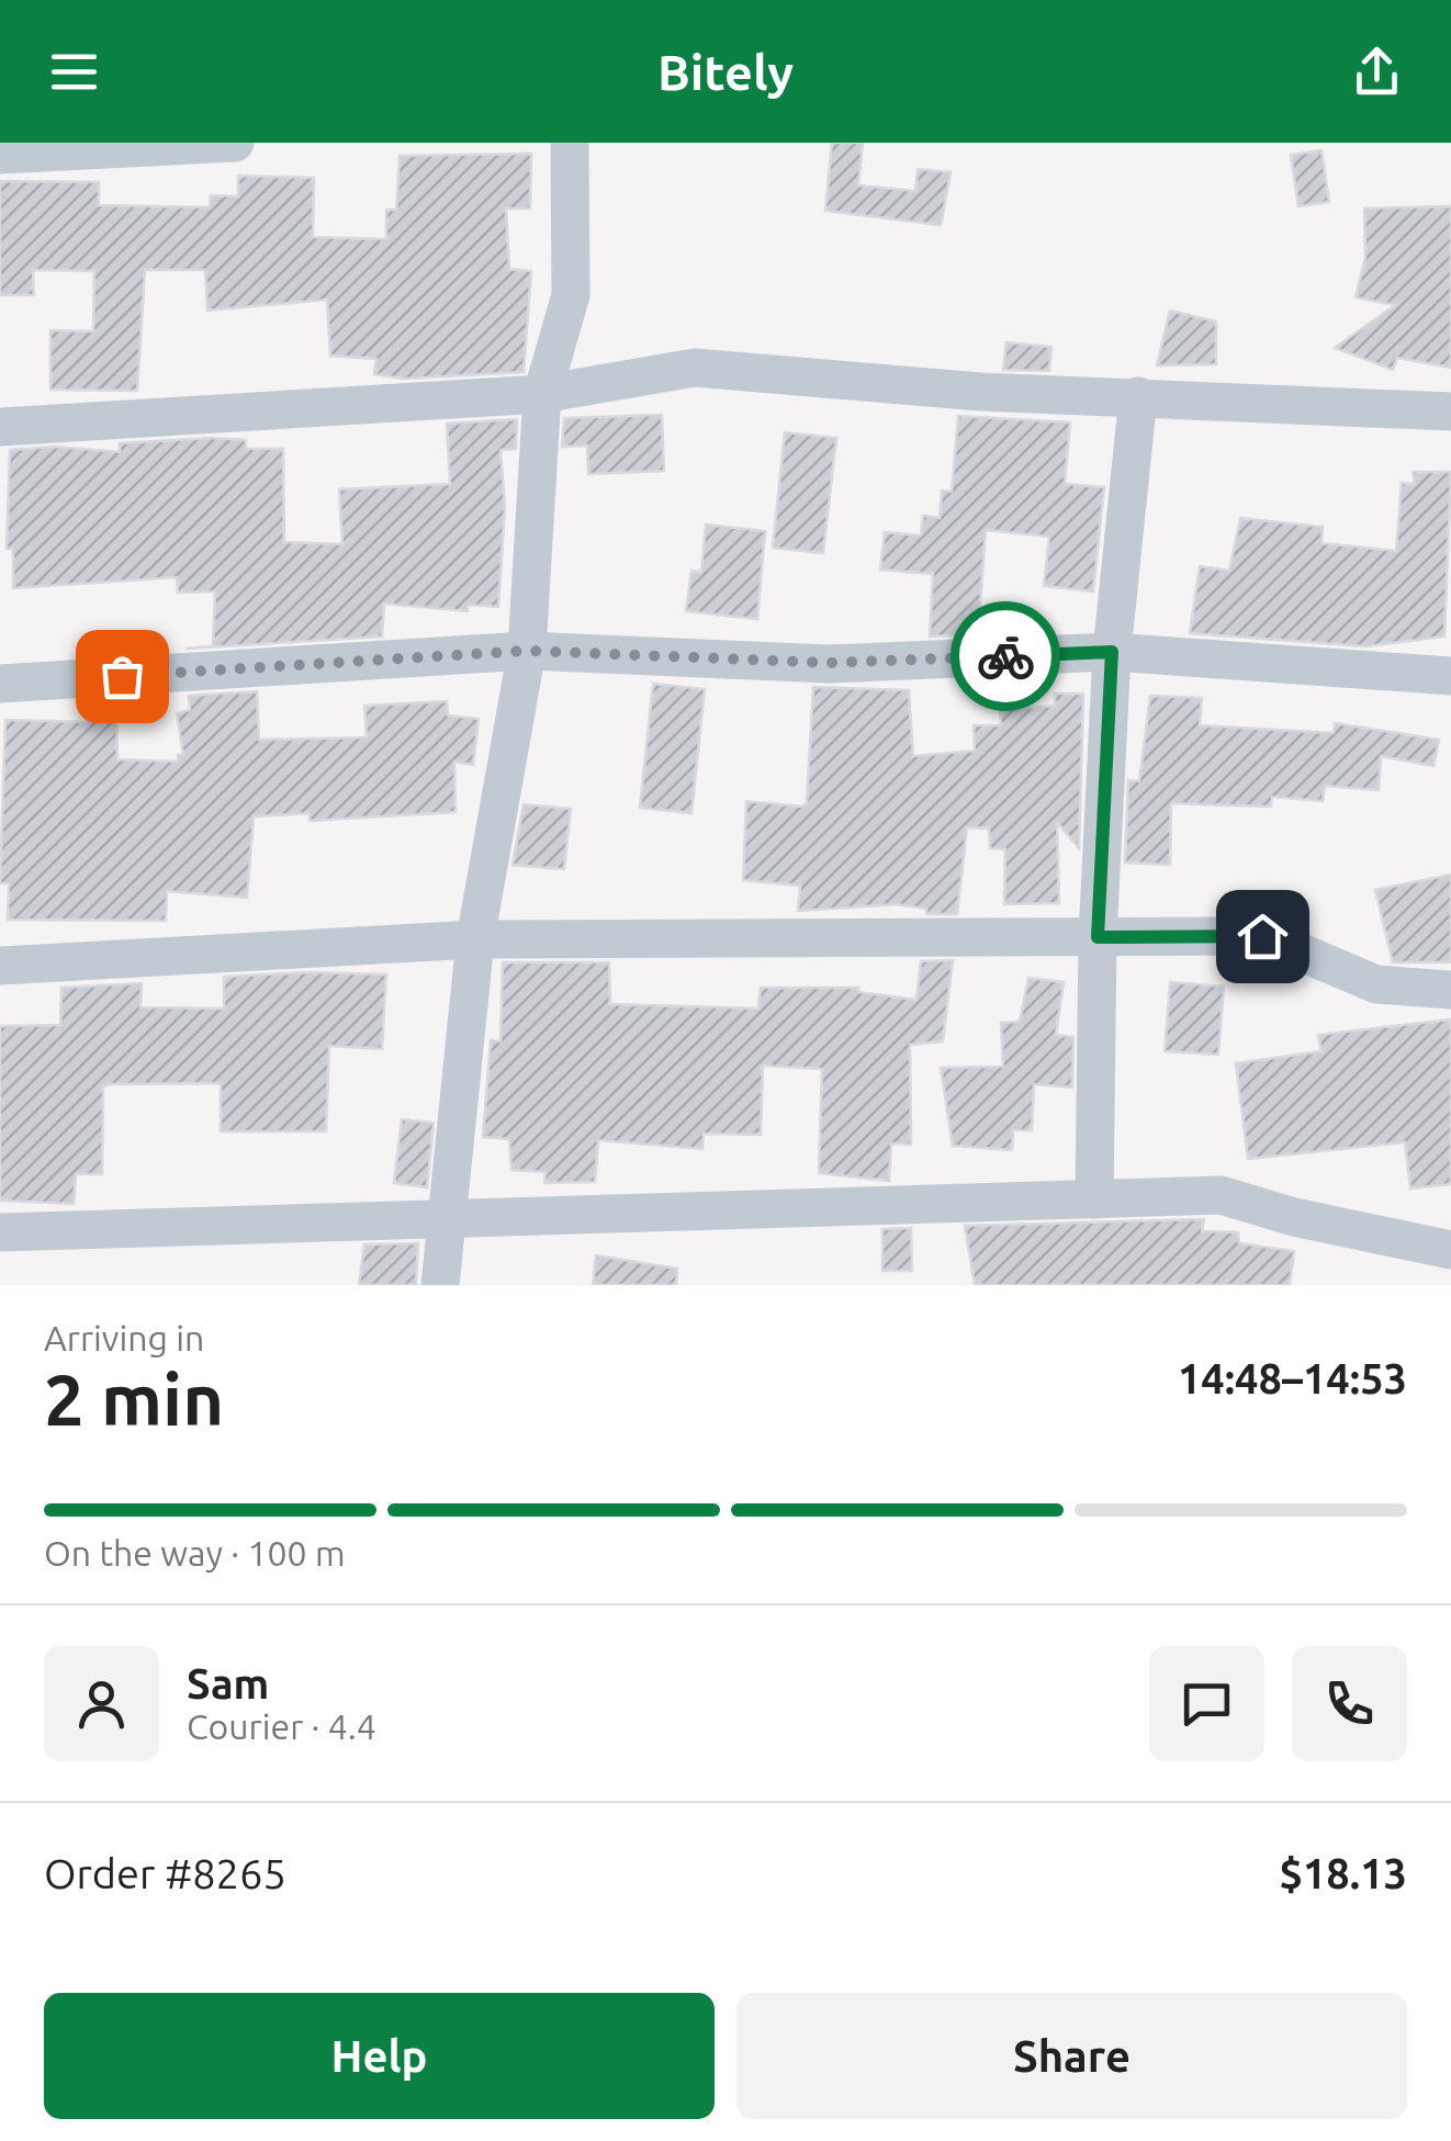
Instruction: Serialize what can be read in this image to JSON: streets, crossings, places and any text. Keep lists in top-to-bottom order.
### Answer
{
  "page": {
    "header": "Bitely",
    "heading": ["2 min", "Arriving in", "14:48–14:53"],
    "panel": [
      "Sam",
      "Courier · 4.4",
      "Order #8265",
      "$18.13"
    ],
    "bar": "On the way · 100 m",
    "buttons": ["Help", "Share"]
  }
}
